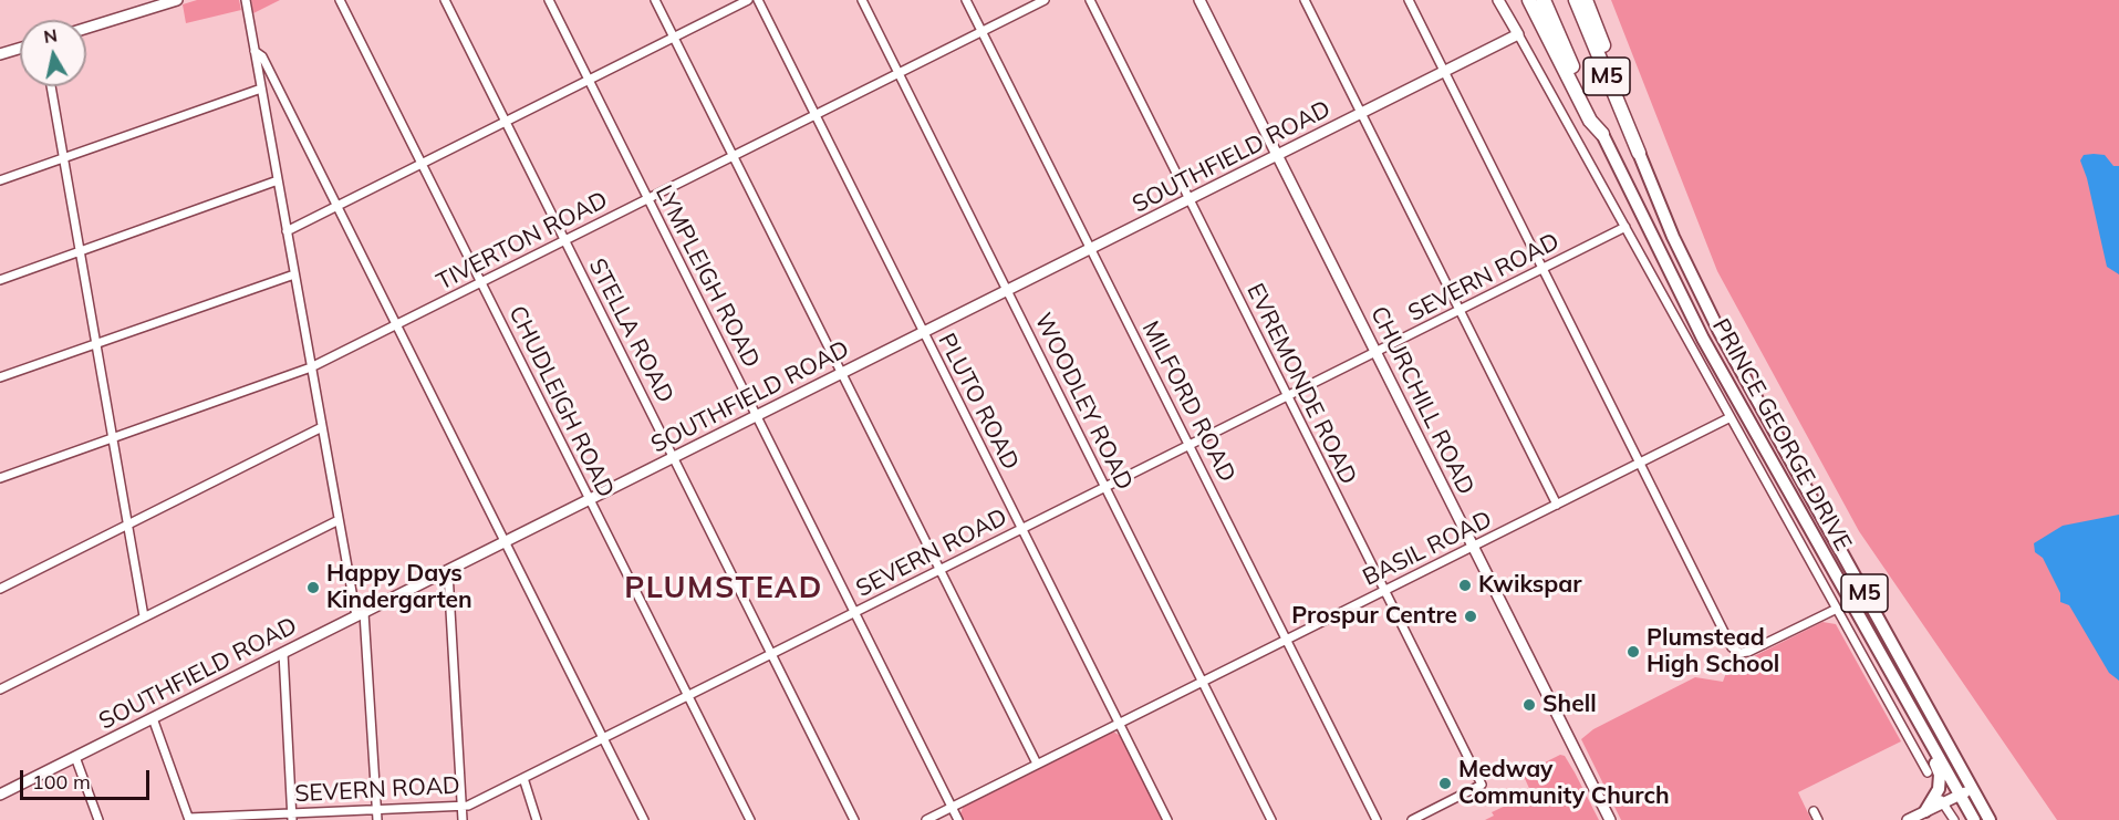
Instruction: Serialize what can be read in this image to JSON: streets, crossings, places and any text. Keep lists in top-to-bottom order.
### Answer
{
  "streets": {
    "highway": ["M5"],
    "main road": ["PRINCE GEORGE DRIVE"],
    "street": [
      "SOUTHFIELD ROAD",
      "TIVERTON ROAD",
      "LYMPLEIGH ROAD",
      "SEVERN ROAD",
      "STELLA ROAD",
      "EVREMONDE ROAD",
      "CHURCHILL ROAD",
      "CHUDLEIGH ROAD",
      "PLUTO ROAD",
      "WOODLEY ROAD",
      "MILFORD ROAD",
      "BASIL ROAD"
    ]
  },
  "crossings": [
    ["M5", "PRINCE GEORGE DRIVE"],
    ["SOUTHFIELD ROAD", "LYMPLEIGH ROAD"],
    ["SOUTHFIELD ROAD", "STELLA ROAD"],
    ["SOUTHFIELD ROAD", "EVREMONDE ROAD"],
    ["SOUTHFIELD ROAD", "CHURCHILL ROAD"],
    ["SOUTHFIELD ROAD", "CHUDLEIGH ROAD"],
    ["SOUTHFIELD ROAD", "PLUTO ROAD"],
    ["SOUTHFIELD ROAD", "WOODLEY ROAD"],
    ["SOUTHFIELD ROAD", "MILFORD ROAD"],
    ["TIVERTON ROAD", "LYMPLEIGH ROAD"],
    ["TIVERTON ROAD", "STELLA ROAD"],
    ["TIVERTON ROAD", "CHUDLEIGH ROAD"],
    ["TIVERTON ROAD", "PLUTO ROAD"],
    ["TIVERTON ROAD", "WOODLEY ROAD"],
    ["TIVERTON ROAD", "MILFORD ROAD"],
    ["LYMPLEIGH ROAD", "SEVERN ROAD"],
    ["LYMPLEIGH ROAD", "BASIL ROAD"],
    ["SEVERN ROAD", "STELLA ROAD"],
    ["SEVERN ROAD", "EVREMONDE ROAD"],
    ["SEVERN ROAD", "CHURCHILL ROAD"],
    ["SEVERN ROAD", "CHUDLEIGH ROAD"],
    ["SEVERN ROAD", "PLUTO ROAD"],
    ["SEVERN ROAD", "WOODLEY ROAD"],
    ["SEVERN ROAD", "MILFORD ROAD"],
    ["EVREMONDE ROAD", "BASIL ROAD"],
    ["CHURCHILL ROAD", "BASIL ROAD"],
    ["PLUTO ROAD", "BASIL ROAD"],
    ["WOODLEY ROAD", "BASIL ROAD"],
    ["MILFORD ROAD", "BASIL ROAD"]
  ],
  "districts": ["PLUMSTEAD"],
  "places": [
    "Kwikspar",
    "Happy Days Kindergarten",
    "Prospur Centre",
    "Plumstead High School",
    "Shell",
    "Medway Community Church"
  ],
  "scale_bar": "100 m",
  "north": "top"
}
